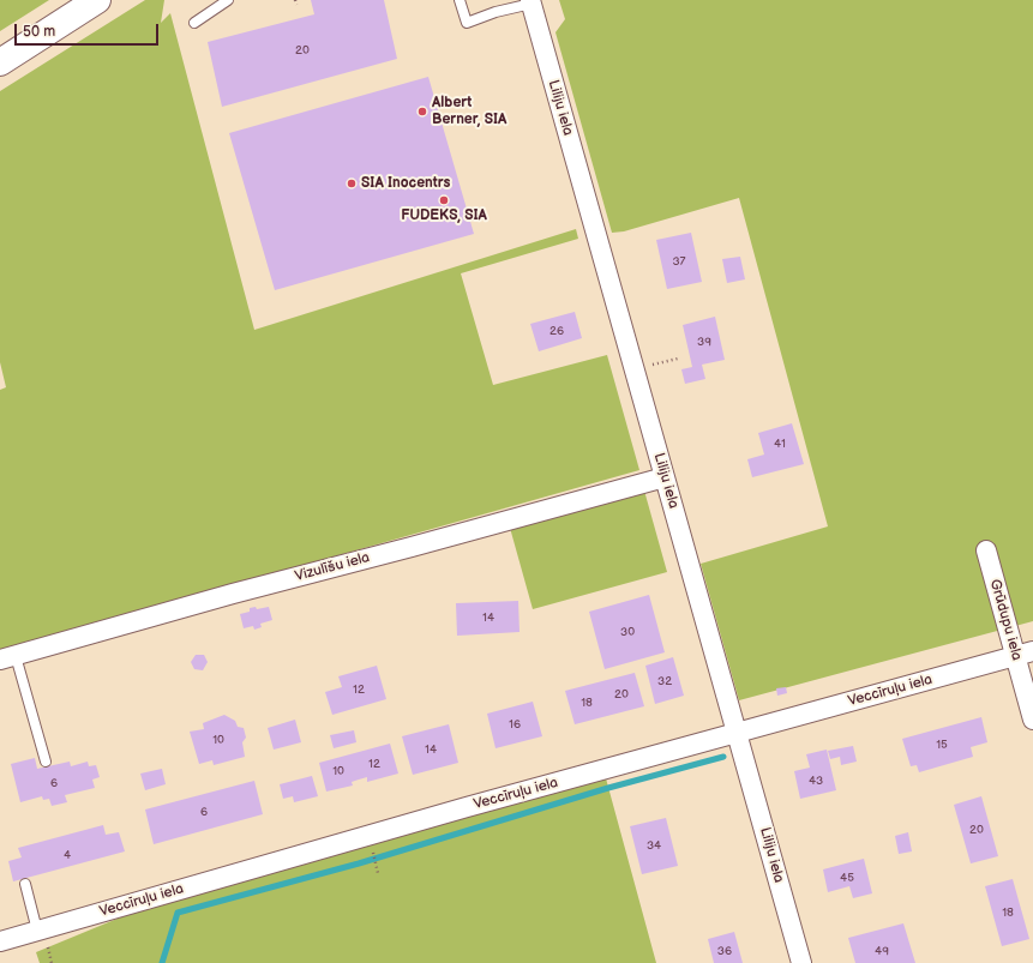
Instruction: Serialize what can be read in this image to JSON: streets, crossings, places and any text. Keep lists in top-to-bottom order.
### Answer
{
  "streets": {
    "street": [
      "Liliju iela",
      "Vizulīšu iela",
      "Grūdupu iela",
      "Veccīruļu iela"
    ]
  },
  "crossings": [
    ["Liliju iela", "Vizulīšu iela"],
    ["Liliju iela", "Veccīruļu iela"],
    ["Grūdupu iela", "Veccīruļu iela"]
  ],
  "places": ["Albert Berner, SIA", "SIA Inocentrs", "FUDEKS, SIA"],
  "house_numbers": [
    "20",
    "37",
    "26",
    "39",
    "41",
    "14",
    "30",
    "32",
    "12",
    "20",
    "18",
    "16",
    "10",
    "15",
    "14",
    "12",
    "10",
    "43",
    "6",
    "6",
    "20",
    "34",
    "4",
    "45",
    "18",
    "36",
    "49"
  ],
  "scale_bar": "50 m"
}
